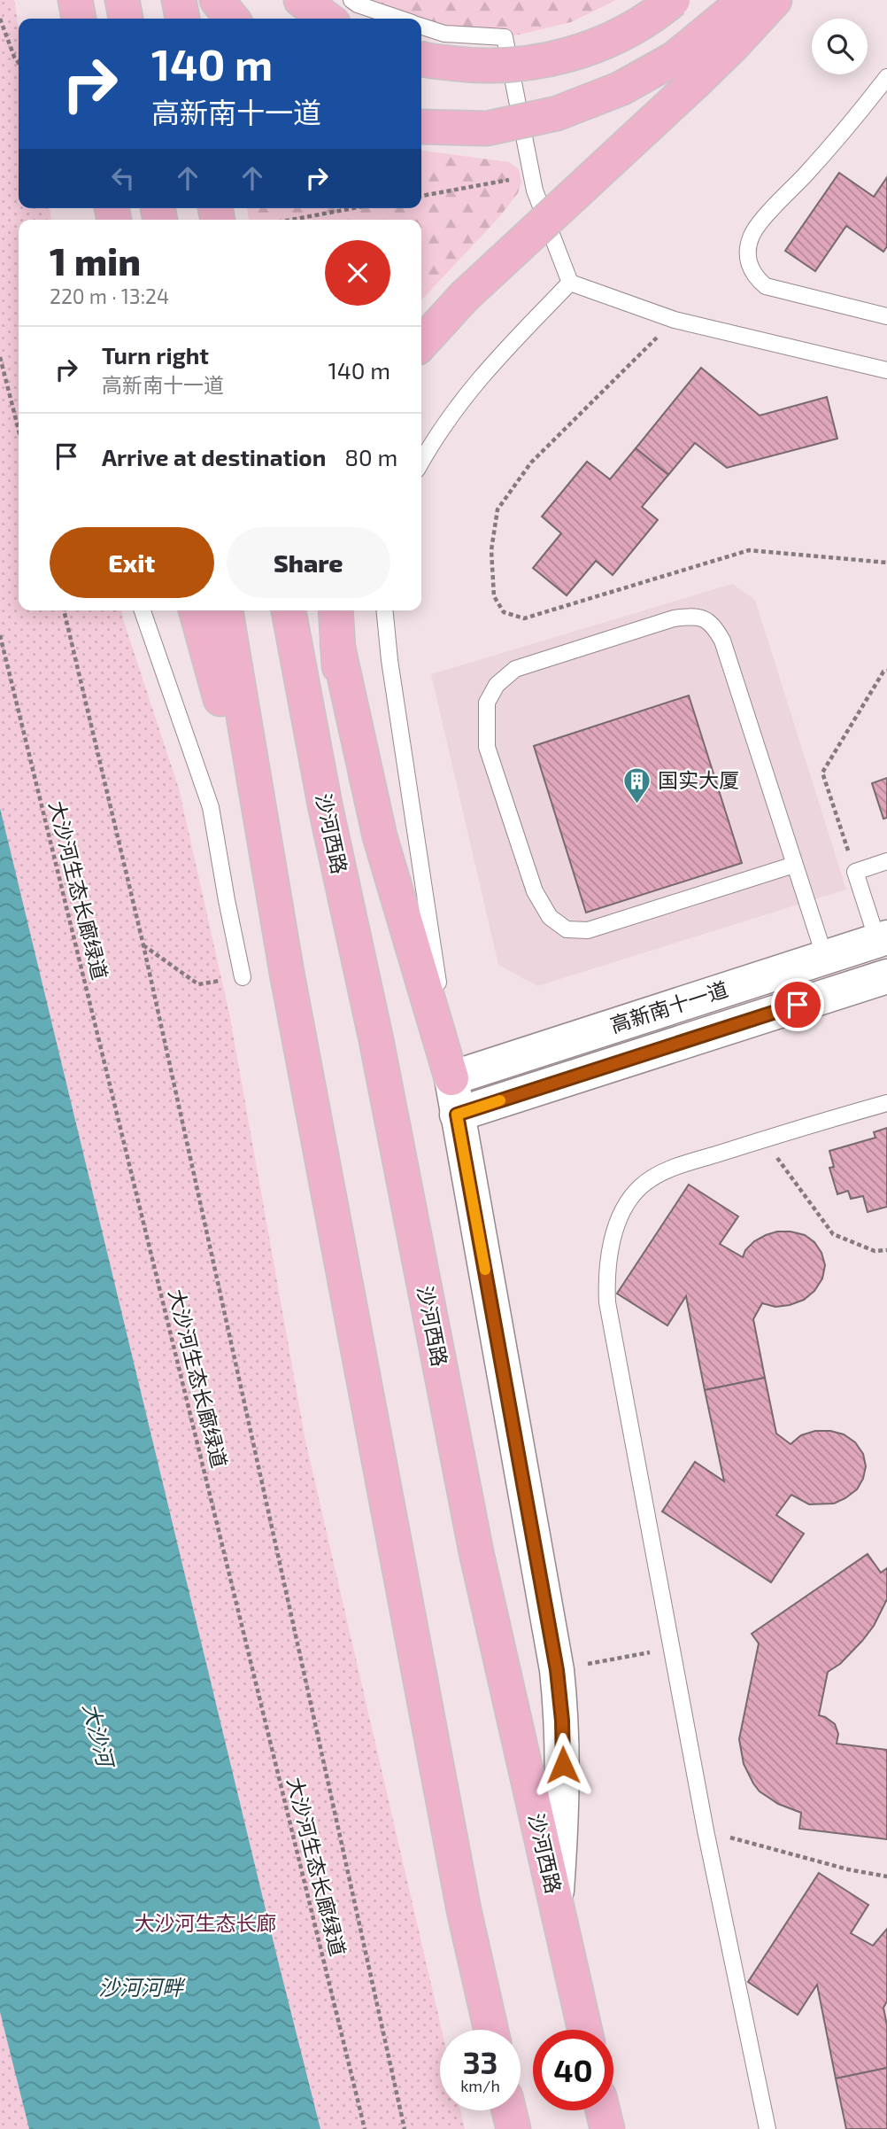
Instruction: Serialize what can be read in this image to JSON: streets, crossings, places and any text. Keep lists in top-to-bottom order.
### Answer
{
  "streets": {
    "main road": ["沙河西路"],
    "street": ["高新南十一道"],
    "path": ["大沙河生态长廊绿道"]
  },
  "water": ["大沙河", "沙河河畔"],
  "parks": ["大沙河生态长廊"],
  "places": {
    "building": ["国实大厦"]
  },
  "page": {
    "turn": ["140 m", "高新南十一道"],
    "heading": ["1 min", "220 m · 13:24"],
    "list": [
      {
        "name": "Turn right",
        "note": "高新南十一道",
        "value": "140 m"
      },
      {
        "name": "Arrive at destination",
        "value": "80 m"
      }
    ],
    "buttons": ["Exit", "Share"],
    "speed": "33 km/h",
    "limit": "40"
  }
}
